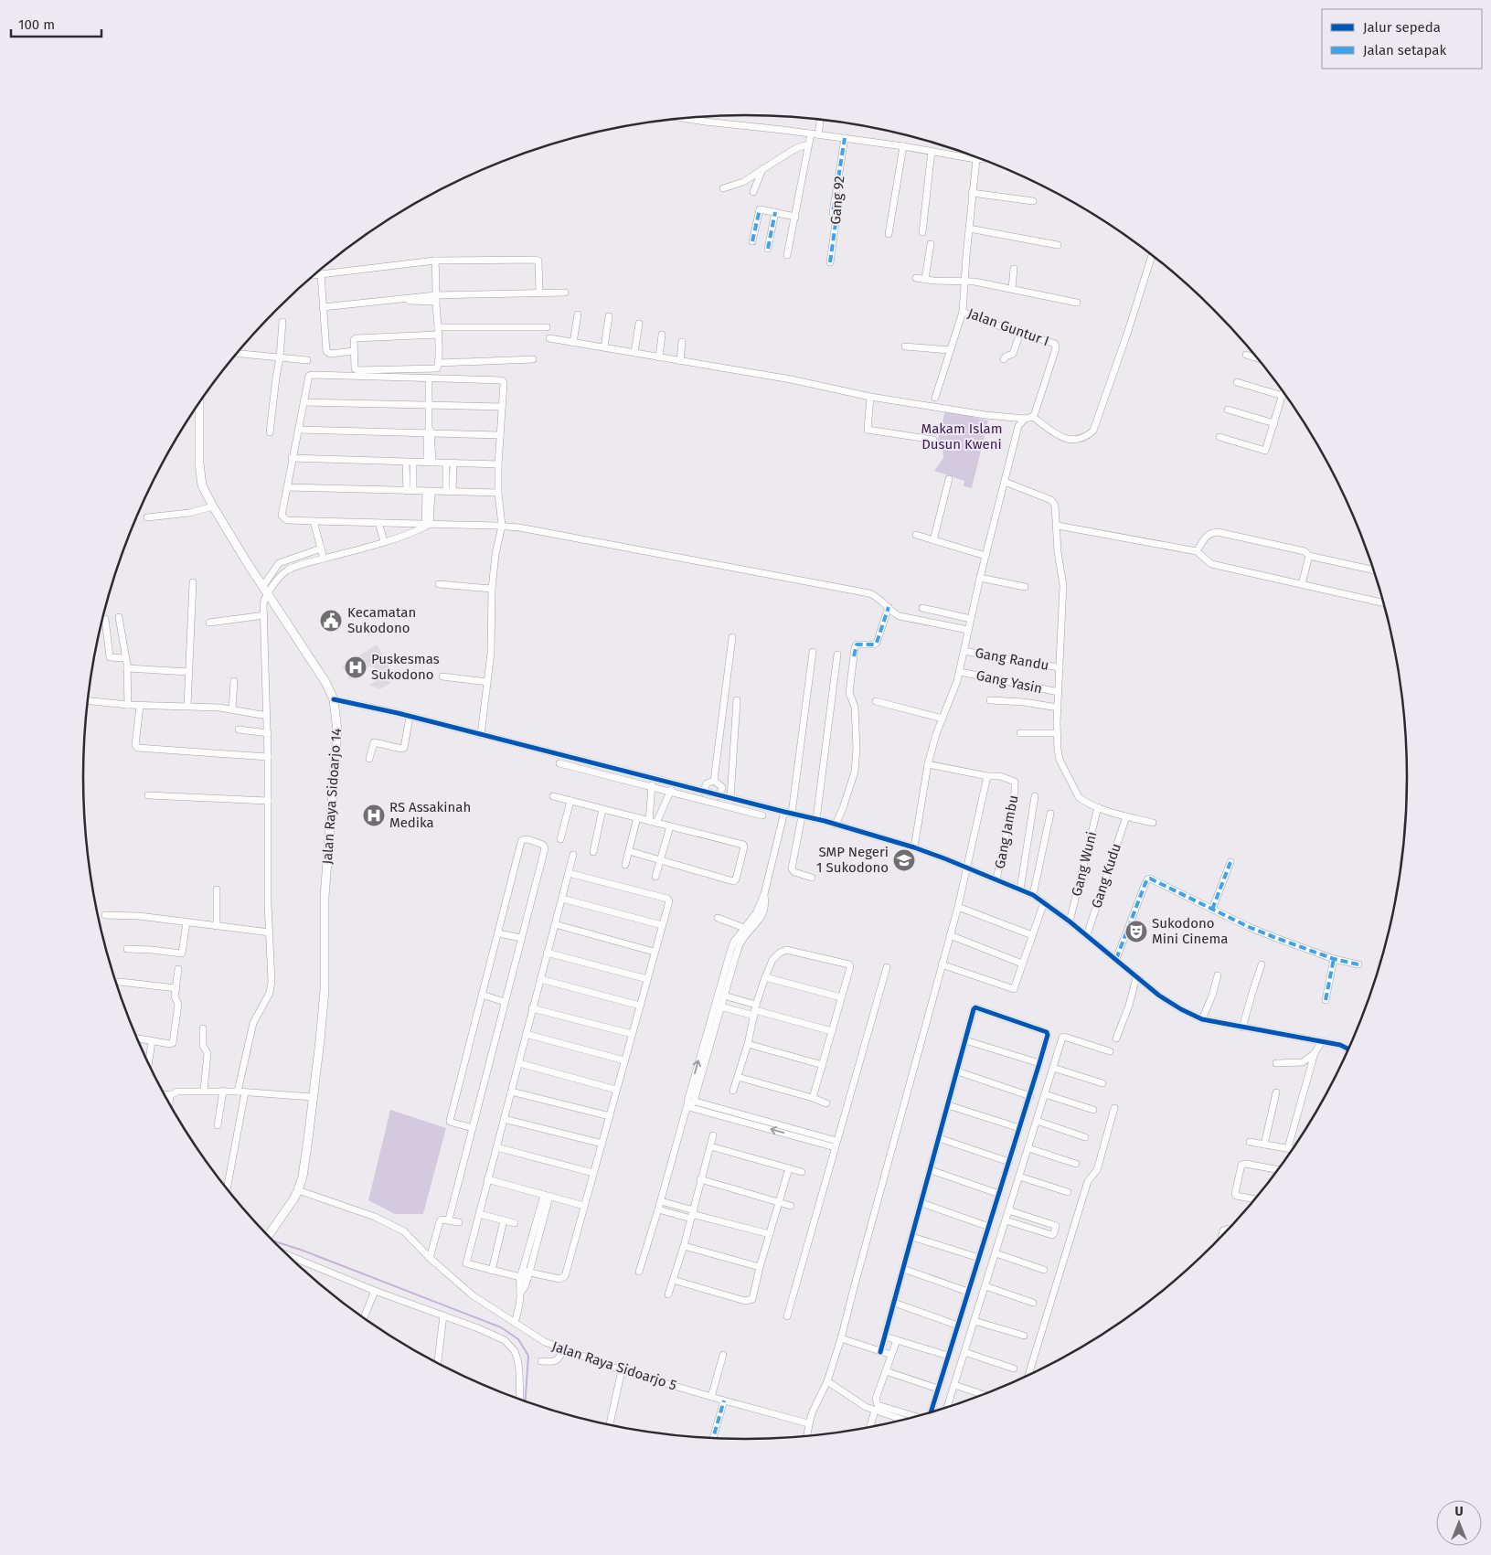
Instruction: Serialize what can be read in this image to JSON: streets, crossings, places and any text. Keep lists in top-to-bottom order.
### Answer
{
  "streets": {
    "main road": ["Jalan Raya Sidoarjo 14"],
    "street": [
      "Gang 92",
      "Jalan Guntur I",
      "Gang Randu",
      "Gang Yasin",
      "Gang Jambu",
      "Gang Wuni",
      "Gang Kudu",
      "Jalan Raya Sidoarjo 5"
    ]
  },
  "crossings": [
    ["Jalan Raya Sidoarjo 14", "Jalan Raya Sidoarjo 5"]
  ],
  "parks": ["Makam Islam Dusun Kweni"],
  "places": {
    "public building": ["Kecamatan Sukodono"],
    "hospital": ["Puskesmas Sukodono", "RS Assakinah Medika"],
    "school or university": ["SMP Negeri 1 Sukodono"],
    "theatre": ["Sukodono Mini Cinema"]
  },
  "legend": ["Jalur sepeda", "Jalan setapak"],
  "scale_bar": "100 m",
  "north": "top"
}
